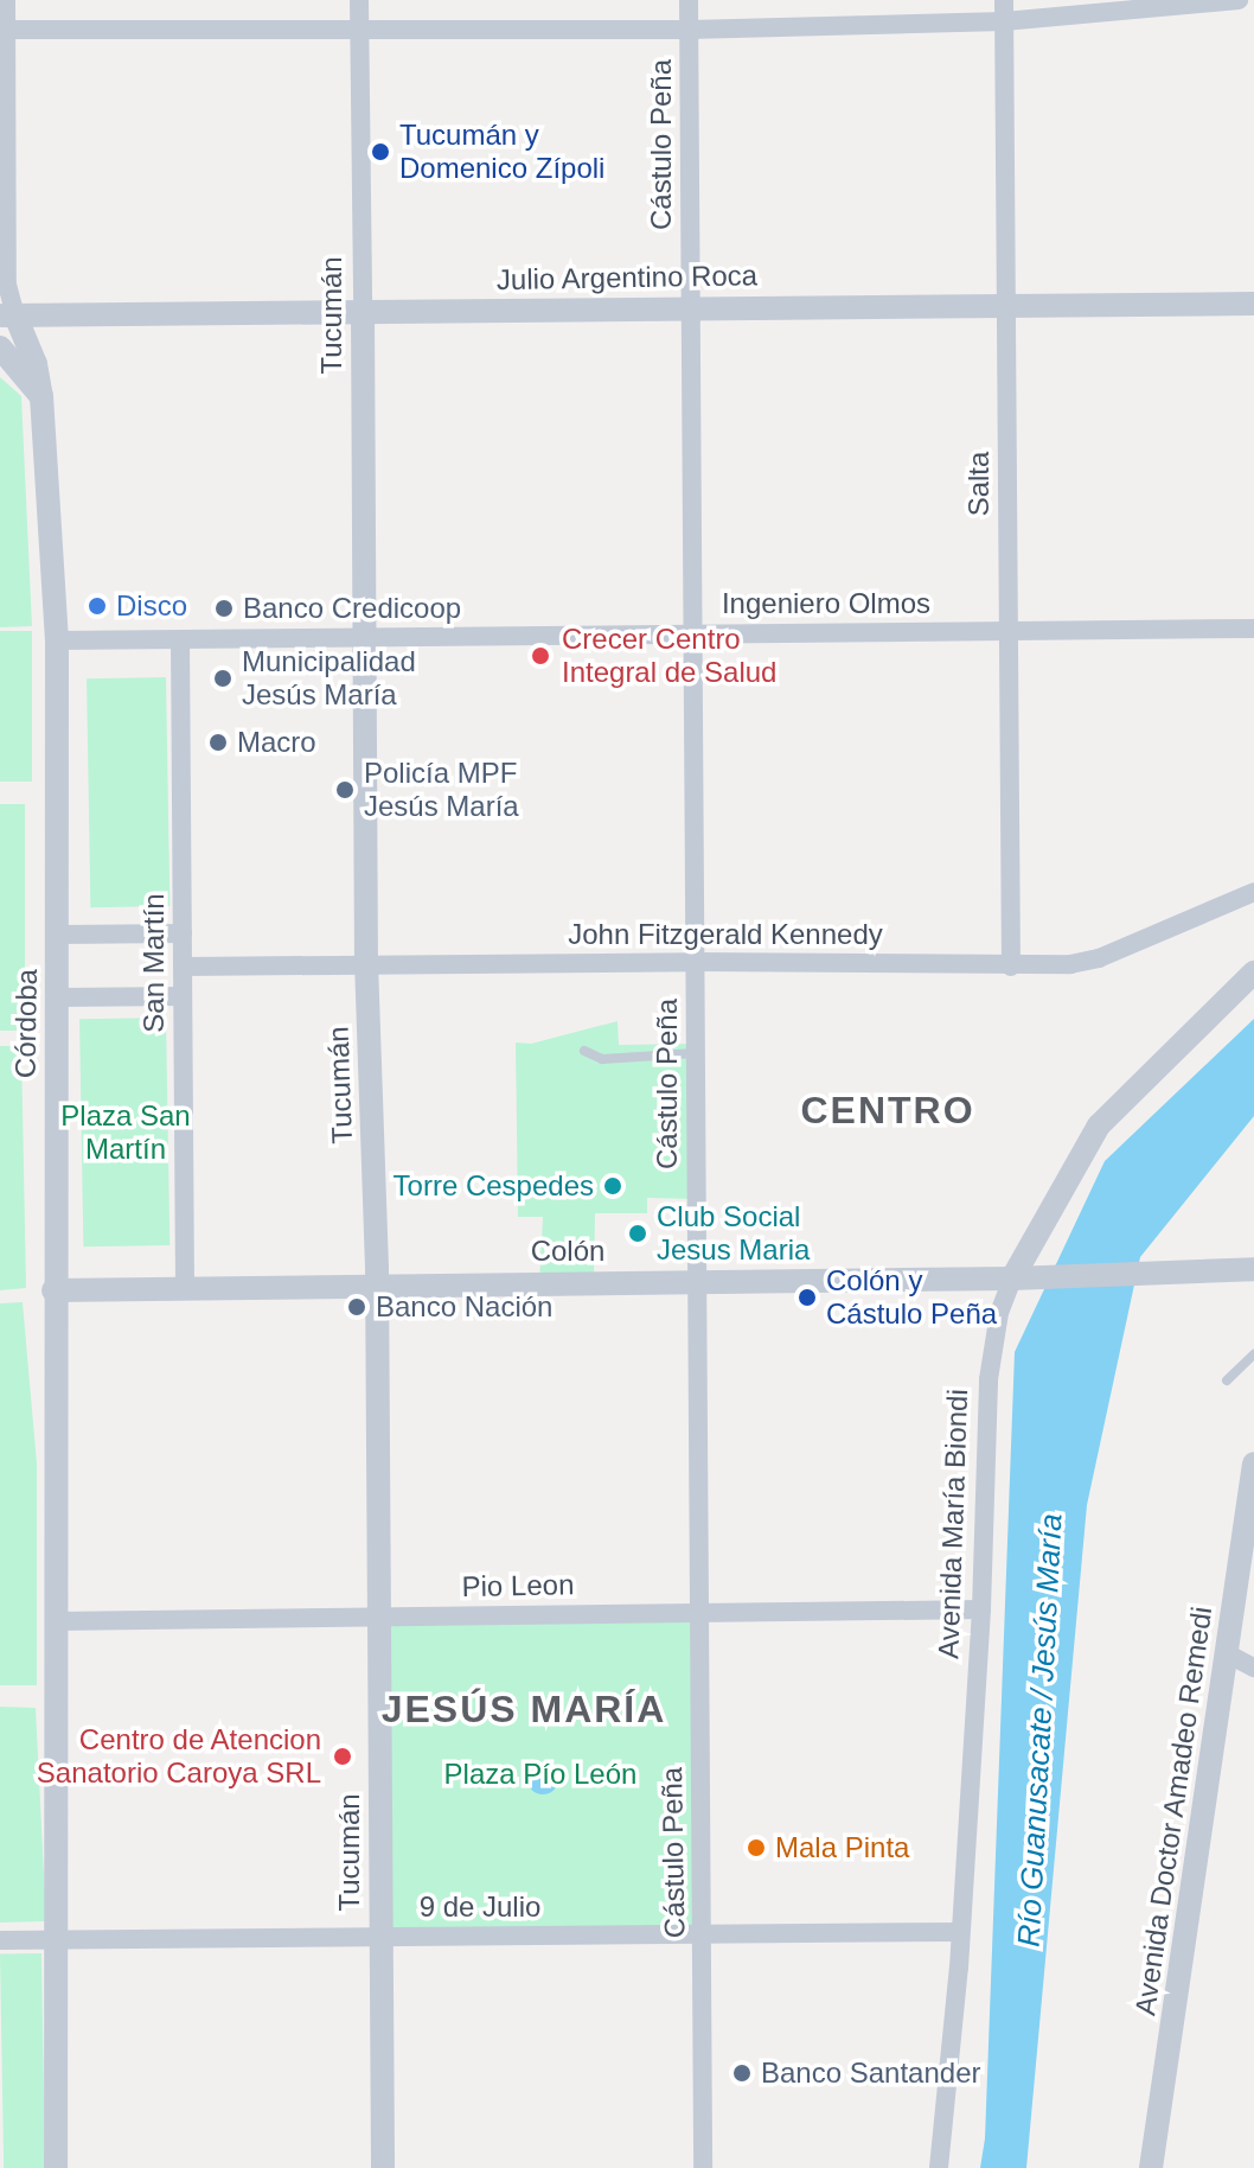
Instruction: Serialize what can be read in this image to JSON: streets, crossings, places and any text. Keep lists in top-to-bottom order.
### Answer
{
  "streets": {
    "street": [
      "Cástulo Peña",
      "Julio Argentino Roca",
      "Tucumán",
      "Salta",
      "Ingeniero Olmos",
      "John Fitzgerald Kennedy",
      "San Martín",
      "Córdoba",
      "Colón",
      "Avenida María Biondi",
      "Pio Leon",
      "Avenida Doctor Amadeo Remedi",
      "9 de Julio"
    ]
  },
  "crossings": [
    ["Cástulo Peña", "Julio Argentino Roca"],
    ["Cástulo Peña", "Ingeniero Olmos"],
    ["Cástulo Peña", "John Fitzgerald Kennedy"],
    ["Cástulo Peña", "Colón"],
    ["Cástulo Peña", "Pio Leon"],
    ["Cástulo Peña", "9 de Julio"],
    ["Julio Argentino Roca", "Tucumán"],
    ["Julio Argentino Roca", "Salta"],
    ["Julio Argentino Roca", "Córdoba"],
    ["Tucumán", "Ingeniero Olmos"],
    ["Tucumán", "John Fitzgerald Kennedy"],
    ["Tucumán", "Colón"],
    ["Tucumán", "Pio Leon"],
    ["Tucumán", "9 de Julio"],
    ["Salta", "Ingeniero Olmos"],
    ["Salta", "John Fitzgerald Kennedy"],
    ["Ingeniero Olmos", "San Martín"],
    ["Ingeniero Olmos", "Córdoba"],
    ["John Fitzgerald Kennedy", "San Martín"],
    ["San Martín", "Colón"],
    ["Córdoba", "Colón"],
    ["Córdoba", "Pio Leon"],
    ["Córdoba", "9 de Julio"],
    ["Colón", "Avenida María Biondi"],
    ["Avenida María Biondi", "Pio Leon"],
    ["Avenida María Biondi", "9 de Julio"]
  ],
  "districts": ["CENTRO", "JESÚS MARÍA"],
  "water": ["Río Guanusacate / Jesús María"],
  "parks": ["Plaza San Martín", "Plaza Pío León"],
  "places": [
    "Tucumán y Domenico Zípoli",
    "Disco",
    "Banco Credicoop",
    "Crecer Centro Integral de Salud",
    "Municipalidad Jesús María",
    "Macro",
    "Policía MPF Jesús María",
    "Torre Cespedes",
    "Club Social Jesus Maria",
    "Colón y Cástulo Peña",
    "Banco Nación",
    "Centro de Atencion Sanatorio Caroya SRL",
    "Mala Pinta",
    "Banco Santander"
  ]
}
